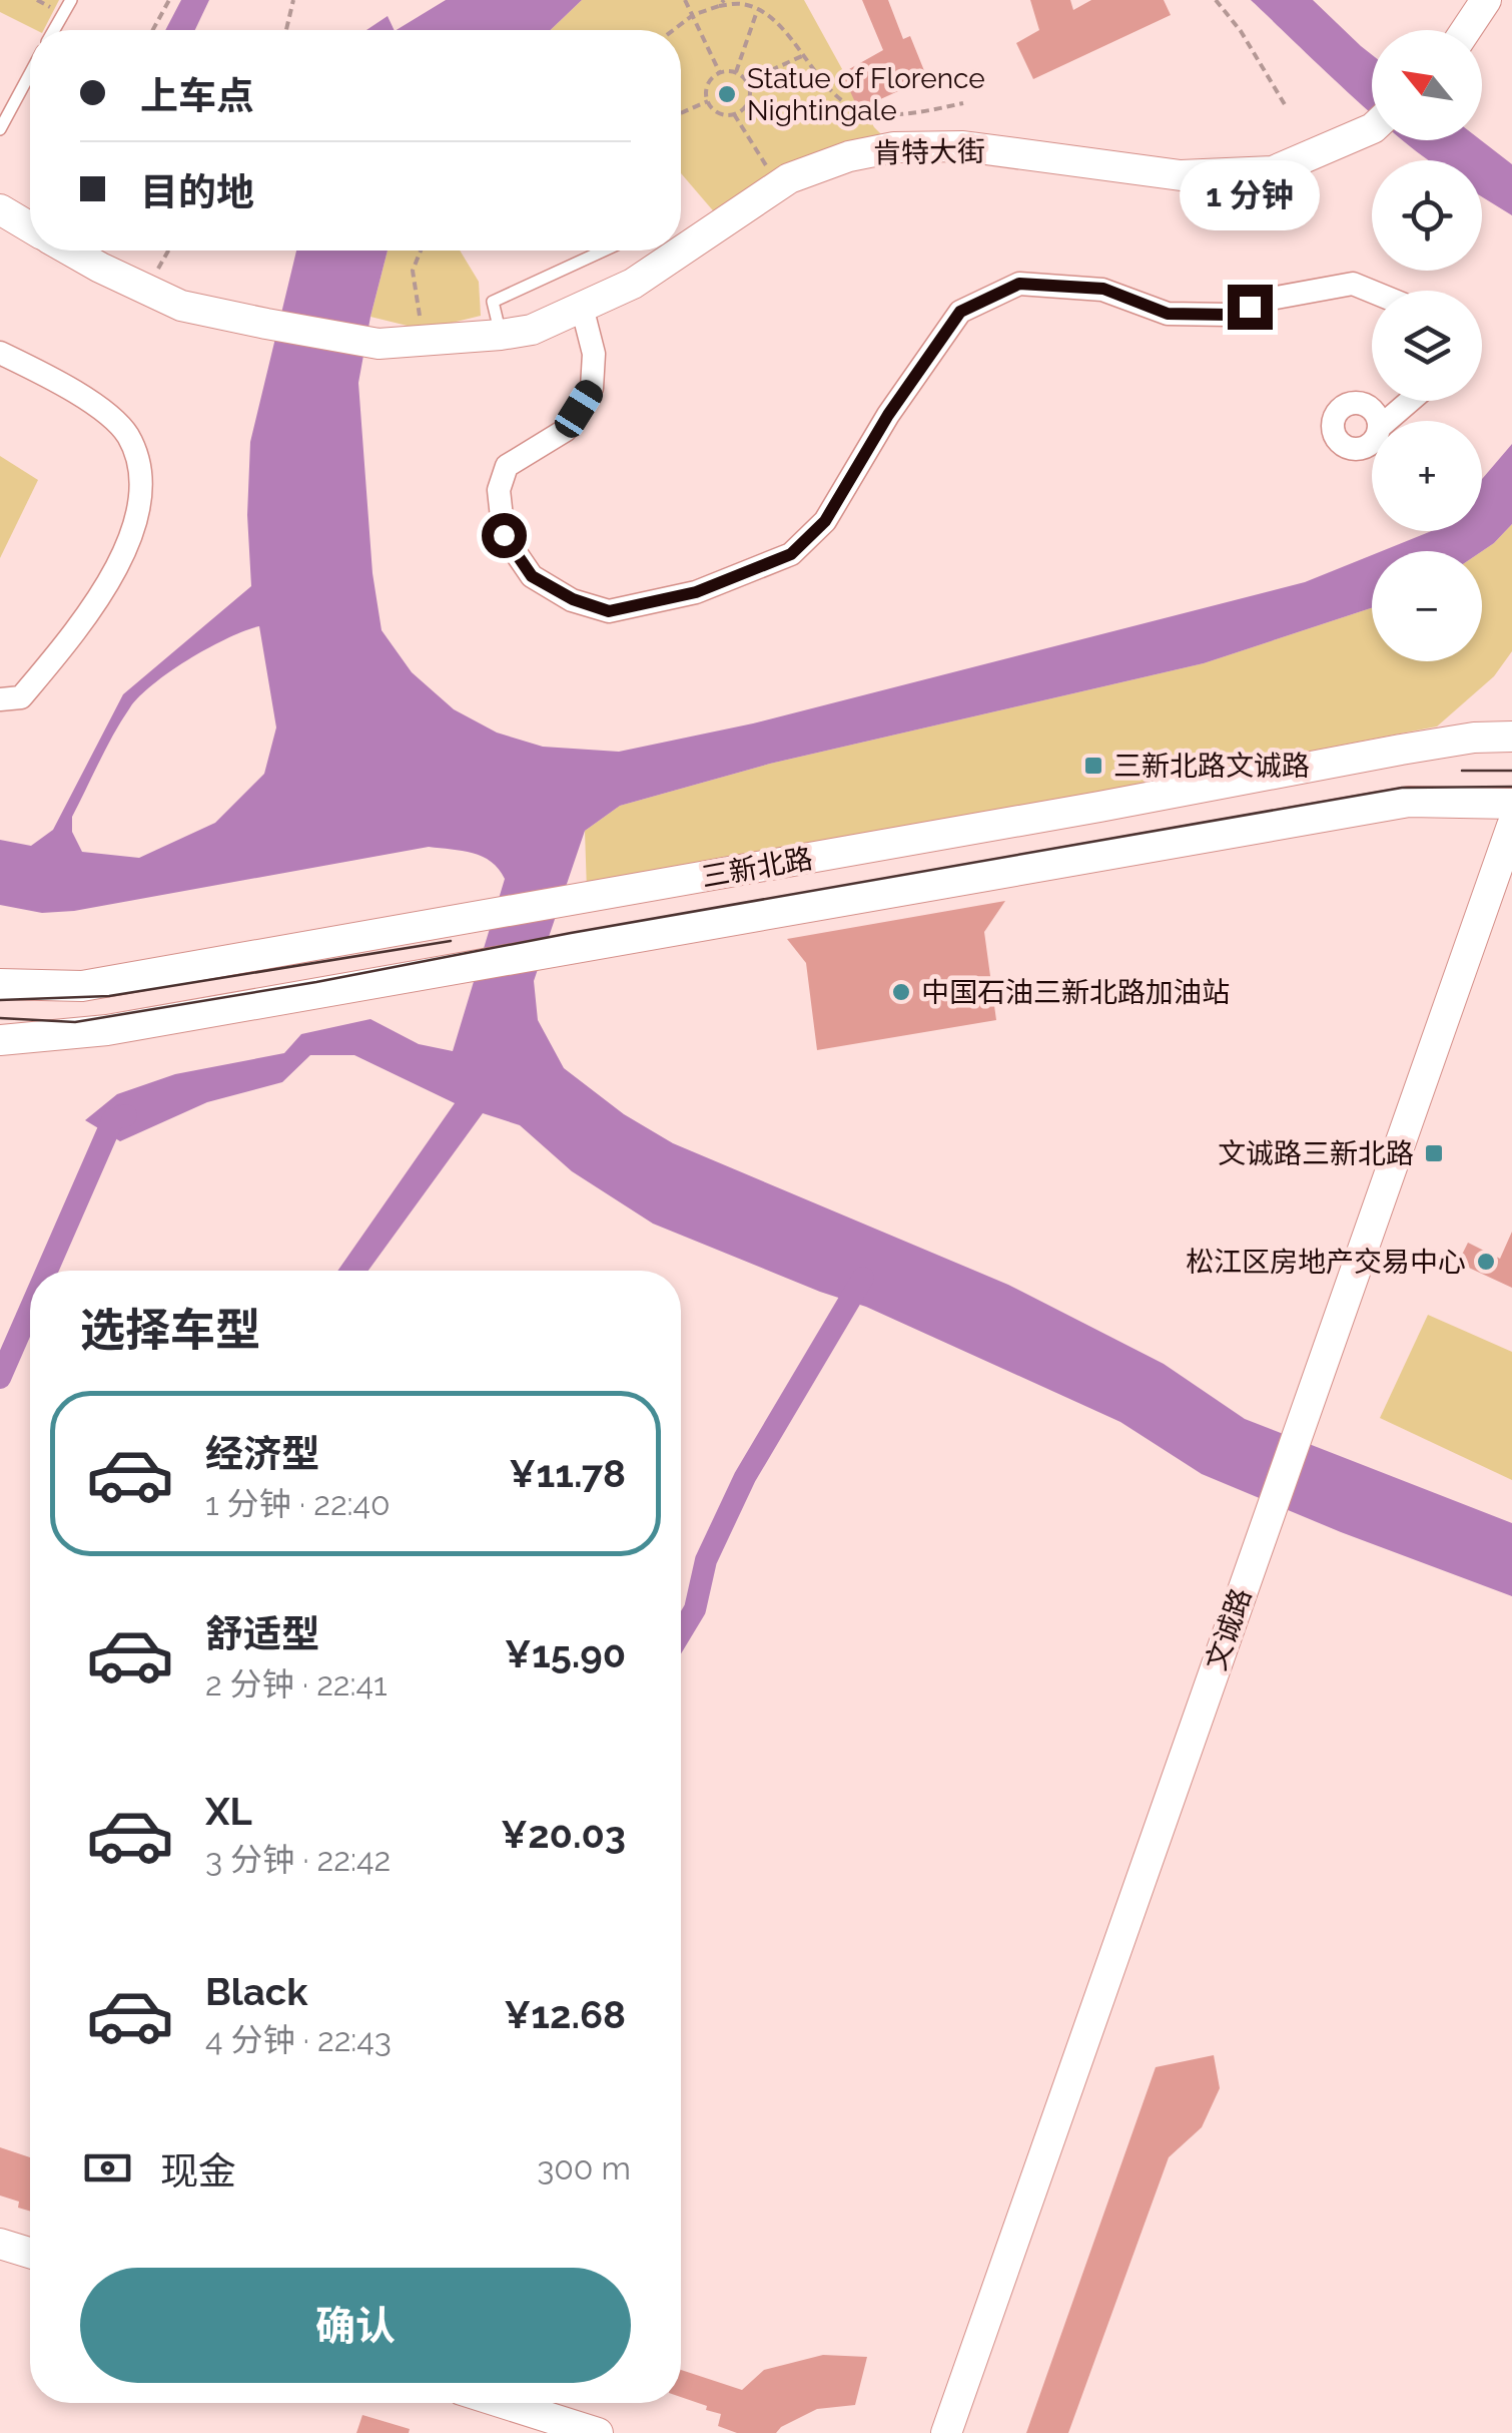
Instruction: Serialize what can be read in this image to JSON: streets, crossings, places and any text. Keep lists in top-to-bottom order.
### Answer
{
  "streets": {
    "street": ["肯特大街", "三新北路", "文诚路"]
  },
  "places": {
    "other": ["Statue of Florence Nightingale", "中国石油三新北路加油站", "松江区房地产交易中心"],
    "transit": ["三新北路文诚路", "文诚路三新北路"]
  },
  "north": "top left",
  "page": {
    "map_buttons": ["+", "−"],
    "banner": ["上车点", "目的地"],
    "bubble": "1 分钟",
    "heading": "选择车型",
    "list": [
      {
        "name": "经济型",
        "note": "1 分钟 · 22:40",
        "value": "¥11.78"
      },
      {
        "name": "舒适型",
        "note": "2 分钟 · 22:41",
        "value": "¥15.90"
      },
      {
        "name": "XL",
        "note": "3 分钟 · 22:42",
        "value": "¥20.03"
      },
      {
        "name": "Black",
        "note": "4 分钟 · 22:43",
        "value": "¥12.68"
      }
    ],
    "pay": ["现金", "300 m"],
    "buttons": "确认"
  }
}
